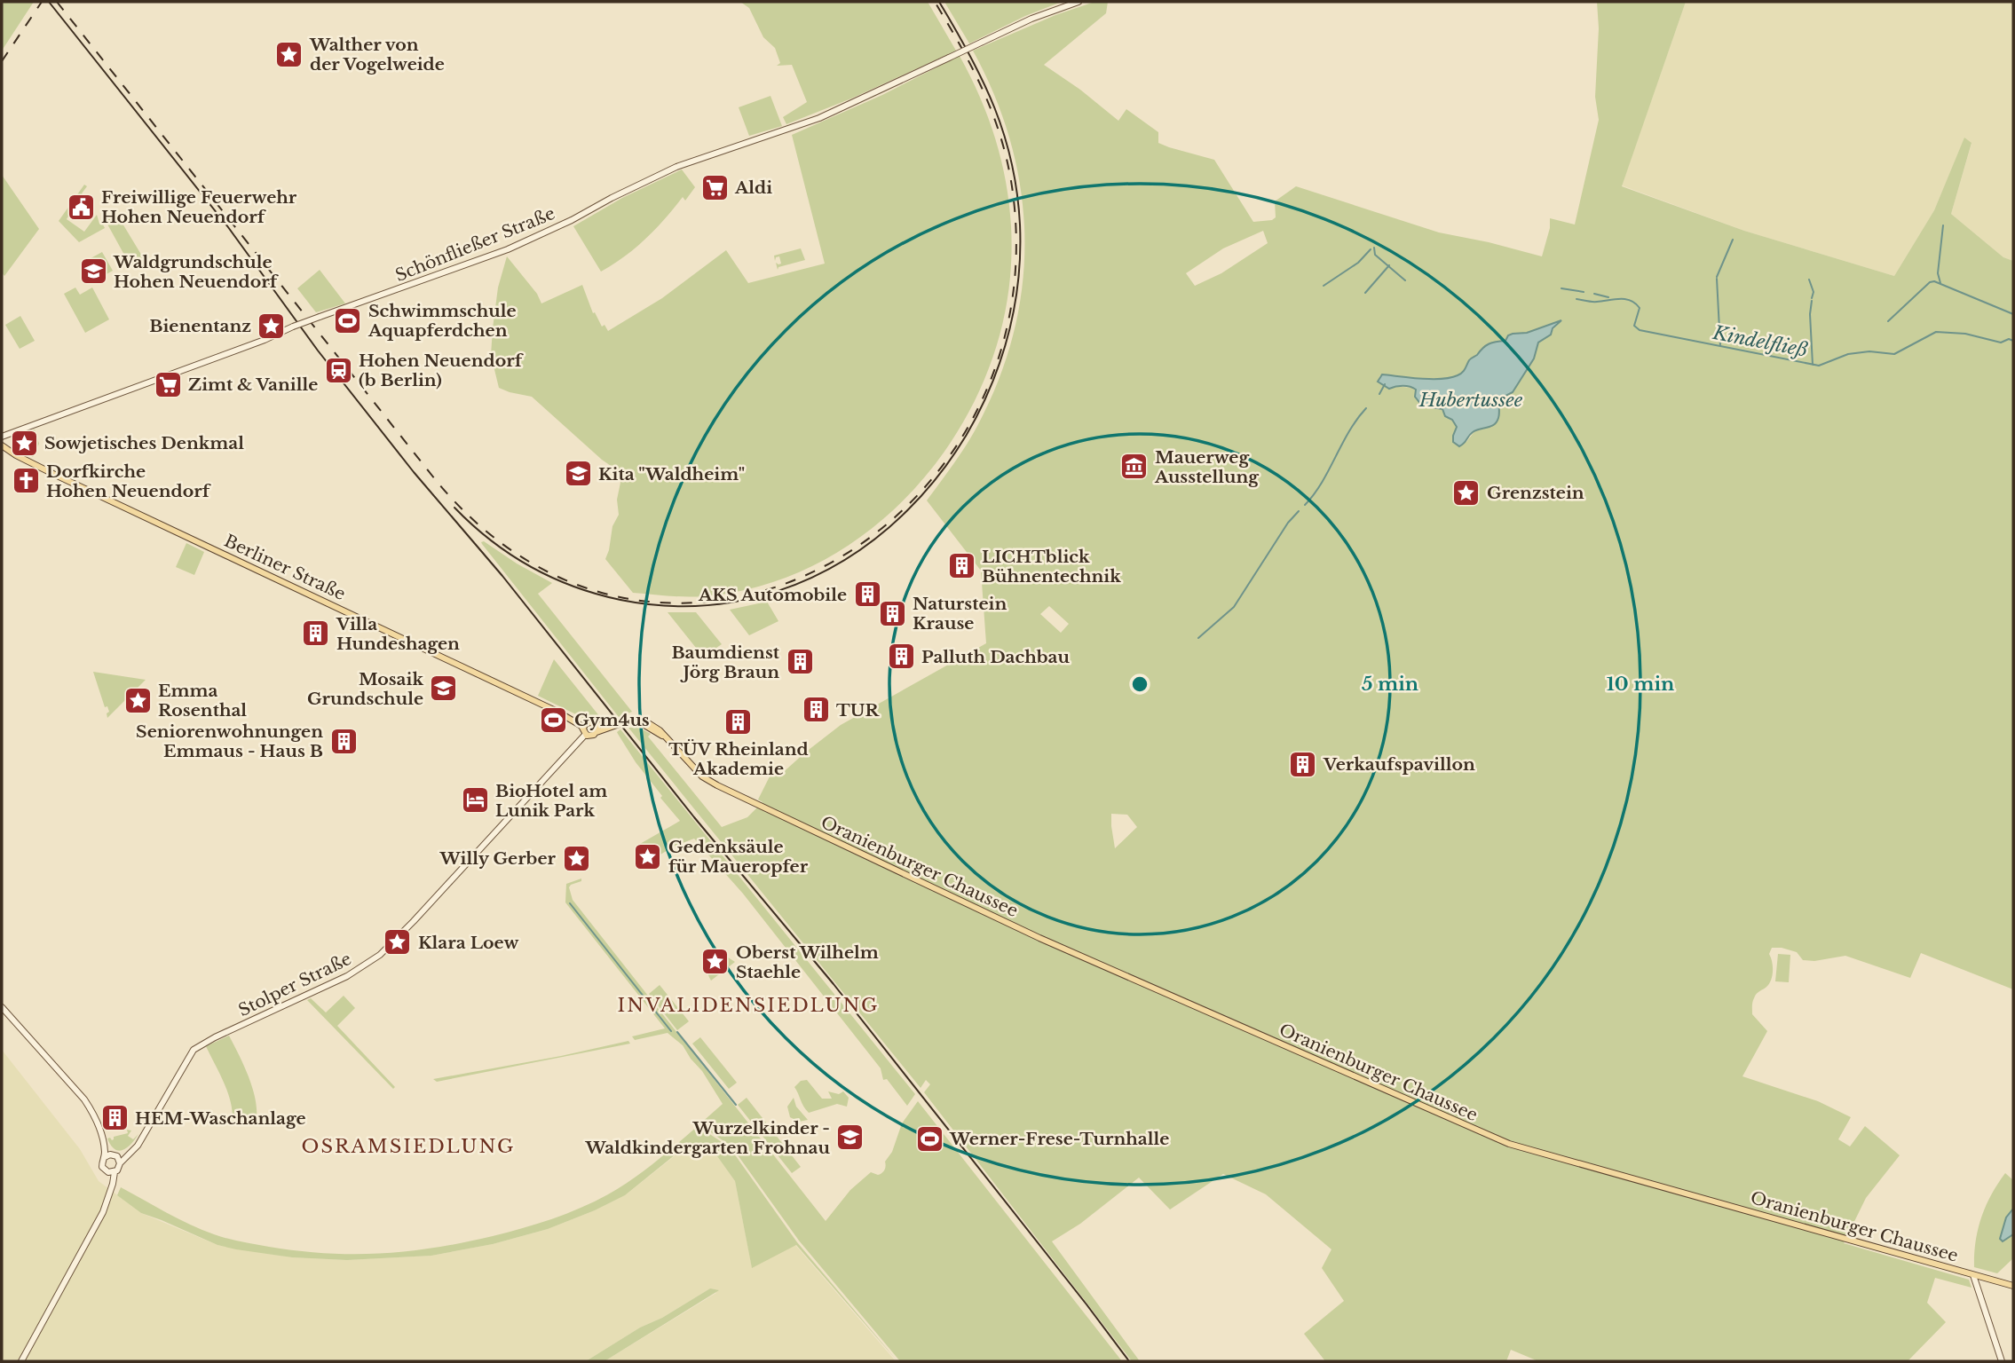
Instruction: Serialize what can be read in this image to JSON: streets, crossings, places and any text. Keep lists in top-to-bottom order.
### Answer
{
  "streets": {
    "main road": [
      "Schönfließer Straße",
      "Berliner Straße",
      "Oranienburger Chaussee",
      "Stolper Straße"
    ]
  },
  "crossings": [
    ["Berliner Straße", "Stolper Straße"]
  ],
  "districts": ["INVALIDENSIEDLUNG", "OSRAMSIEDLUNG"],
  "water": ["Kindelfließ", "Hubertussee"],
  "places": {
    "place": [
      "Walther von der Vogelweide",
      "Bienentanz",
      "Sowjetisches Denkmal",
      "Grenzstein",
      "Emma Rosenthal",
      "Gedenksäule für Maueropfer",
      "Willy Gerber",
      "Klara Loew",
      "Oberst Wilhelm Staehle"
    ],
    "supermarket": ["Aldi", "Zimt & Vanille"],
    "public building": ["Freiwillige Feuerwehr Hohen Neuendorf"],
    "school or university": [
      "Waldgrundschule Hohen Neuendorf",
      "Kita \"Waldheim\"",
      "Mosaik Grundschule",
      "Wurzelkinder - Waldkindergarten Frohnau"
    ],
    "sports": ["Schwimmschule Aquapferdchen", "Gym4us", "Werner-Frese-Turnhalle"],
    "station": ["Hohen Neuendorf (b Berlin)"],
    "museum": ["Mauerweg Ausstellung"],
    "church": ["Dorfkirche Hohen Neuendorf"],
    "building": [
      "LICHTblick Bühnentechnik",
      "AKS Automobile",
      "Naturstein Krause",
      "Villa Hundeshagen",
      "Palluth Dachbau",
      "Baumdienst Jörg Braun",
      "TUR",
      "TÜV Rheinland Akademie",
      "Seniorenwohnungen Emmaus - Haus B",
      "Verkaufspavillon",
      "HEM-Waschanlage"
    ],
    "hotel": ["BioHotel am Lunik Park"]
  },
  "rings": ["5 min", "10 min"]
}
